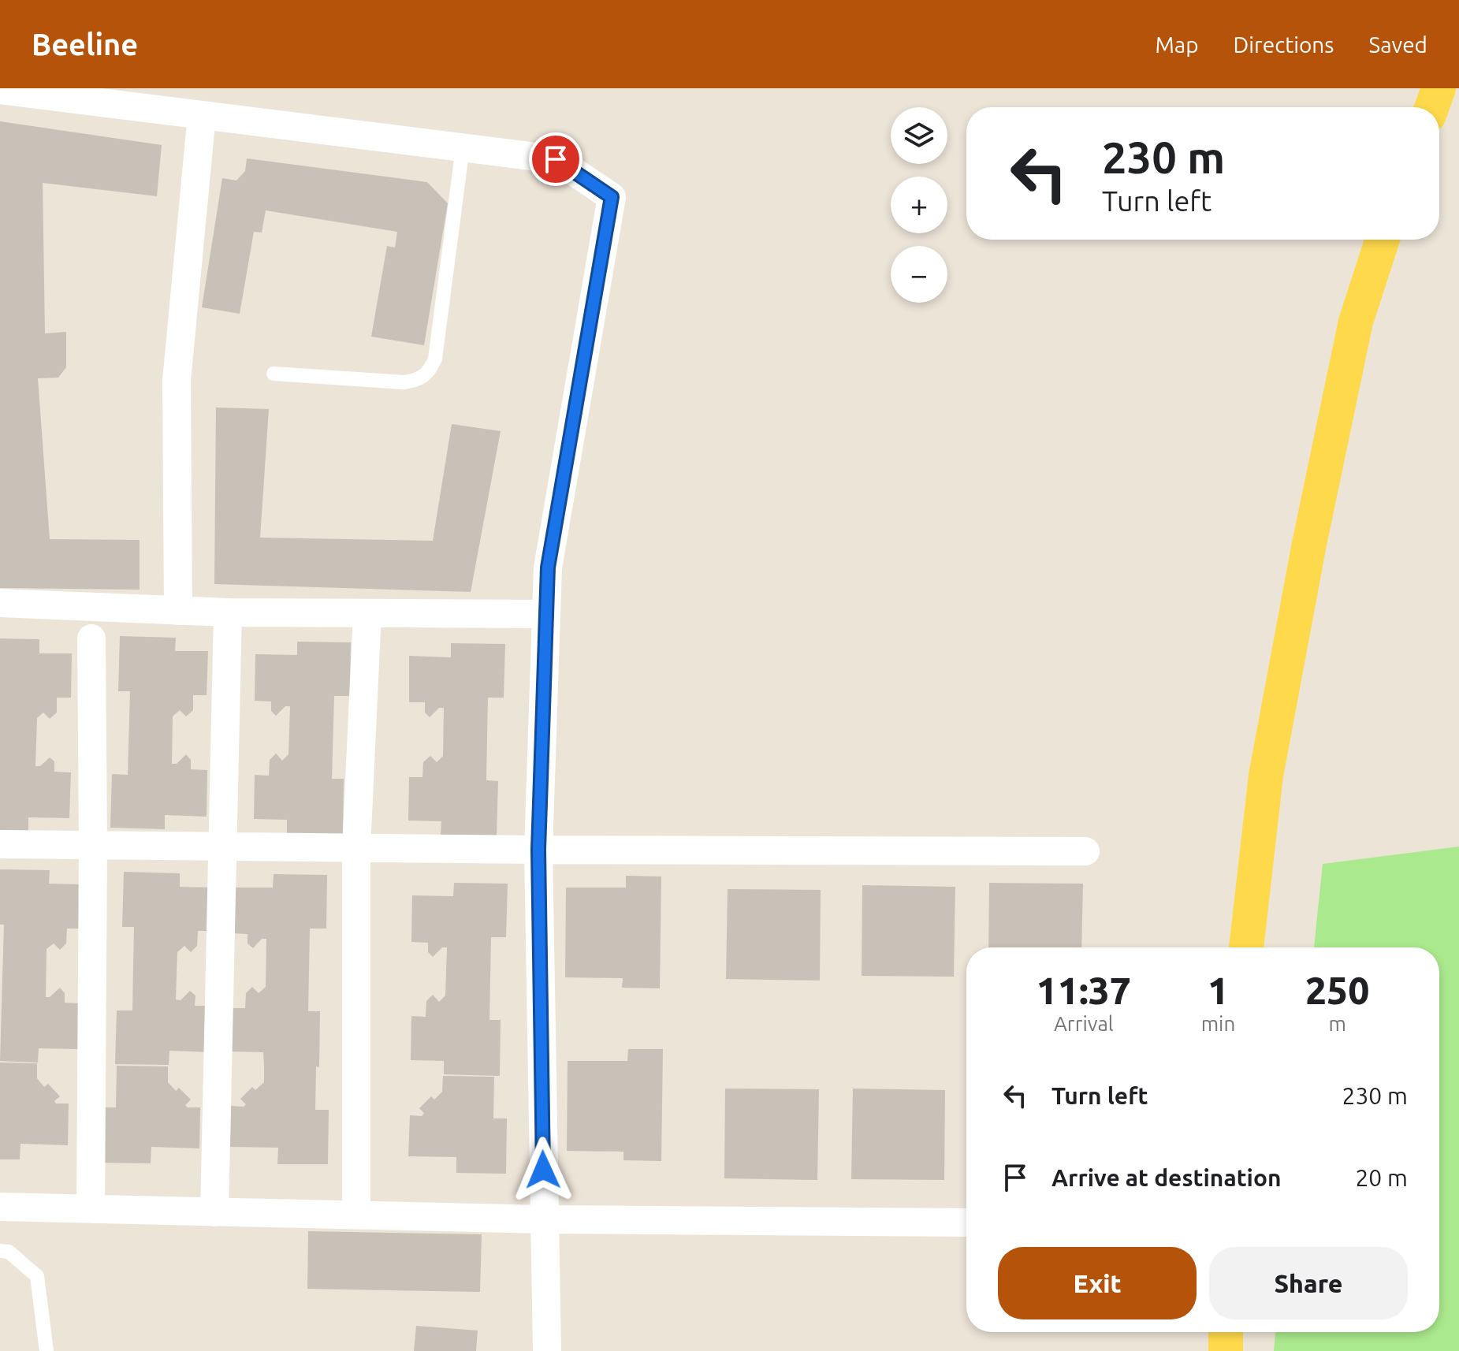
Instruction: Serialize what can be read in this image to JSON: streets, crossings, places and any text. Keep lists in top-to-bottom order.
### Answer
{
  "page": {
    "header": "Beeline",
    "nav": ["Map", "Directions", "Saved"],
    "map_buttons": ["+", "−"],
    "turn": ["230 m", "Turn left"],
    "eta": [
      "11:37",
      "Arrival",
      "1",
      "min",
      "250",
      "m"
    ],
    "list": [
      {
        "name": "Turn left",
        "value": "230 m"
      },
      {
        "name": "Arrive at destination",
        "value": "20 m"
      }
    ],
    "buttons": ["Exit", "Share"]
  }
}
